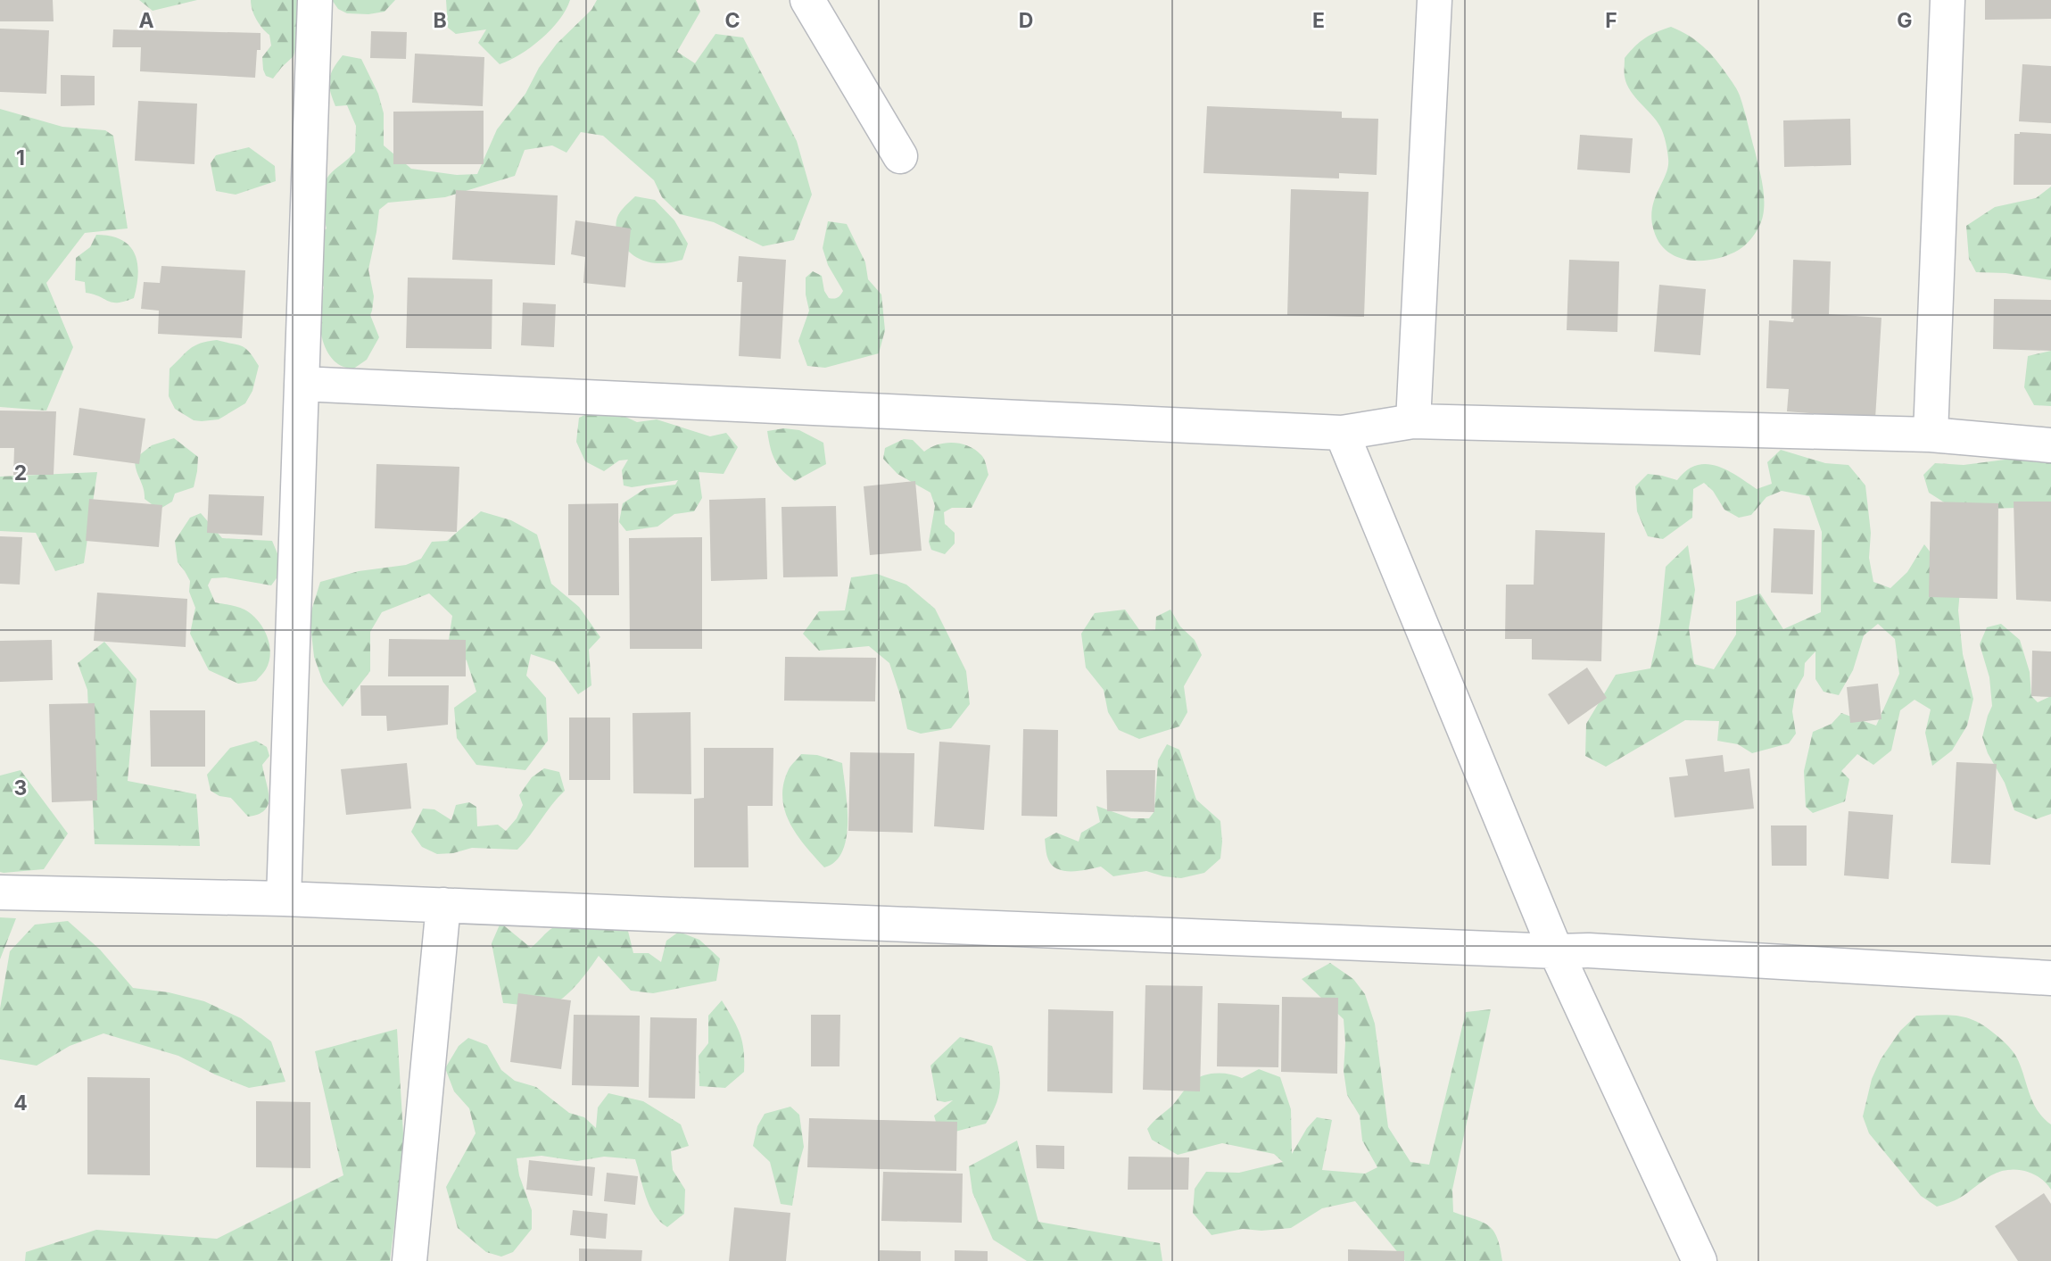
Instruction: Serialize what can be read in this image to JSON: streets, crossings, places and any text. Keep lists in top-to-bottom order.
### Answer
{
  "grid": {
    "columns": [
      "A",
      "B",
      "C",
      "D",
      "E",
      "F",
      "G"
    ],
    "rows": [
      "1",
      "2",
      "3",
      "4"
    ]
  }
}
